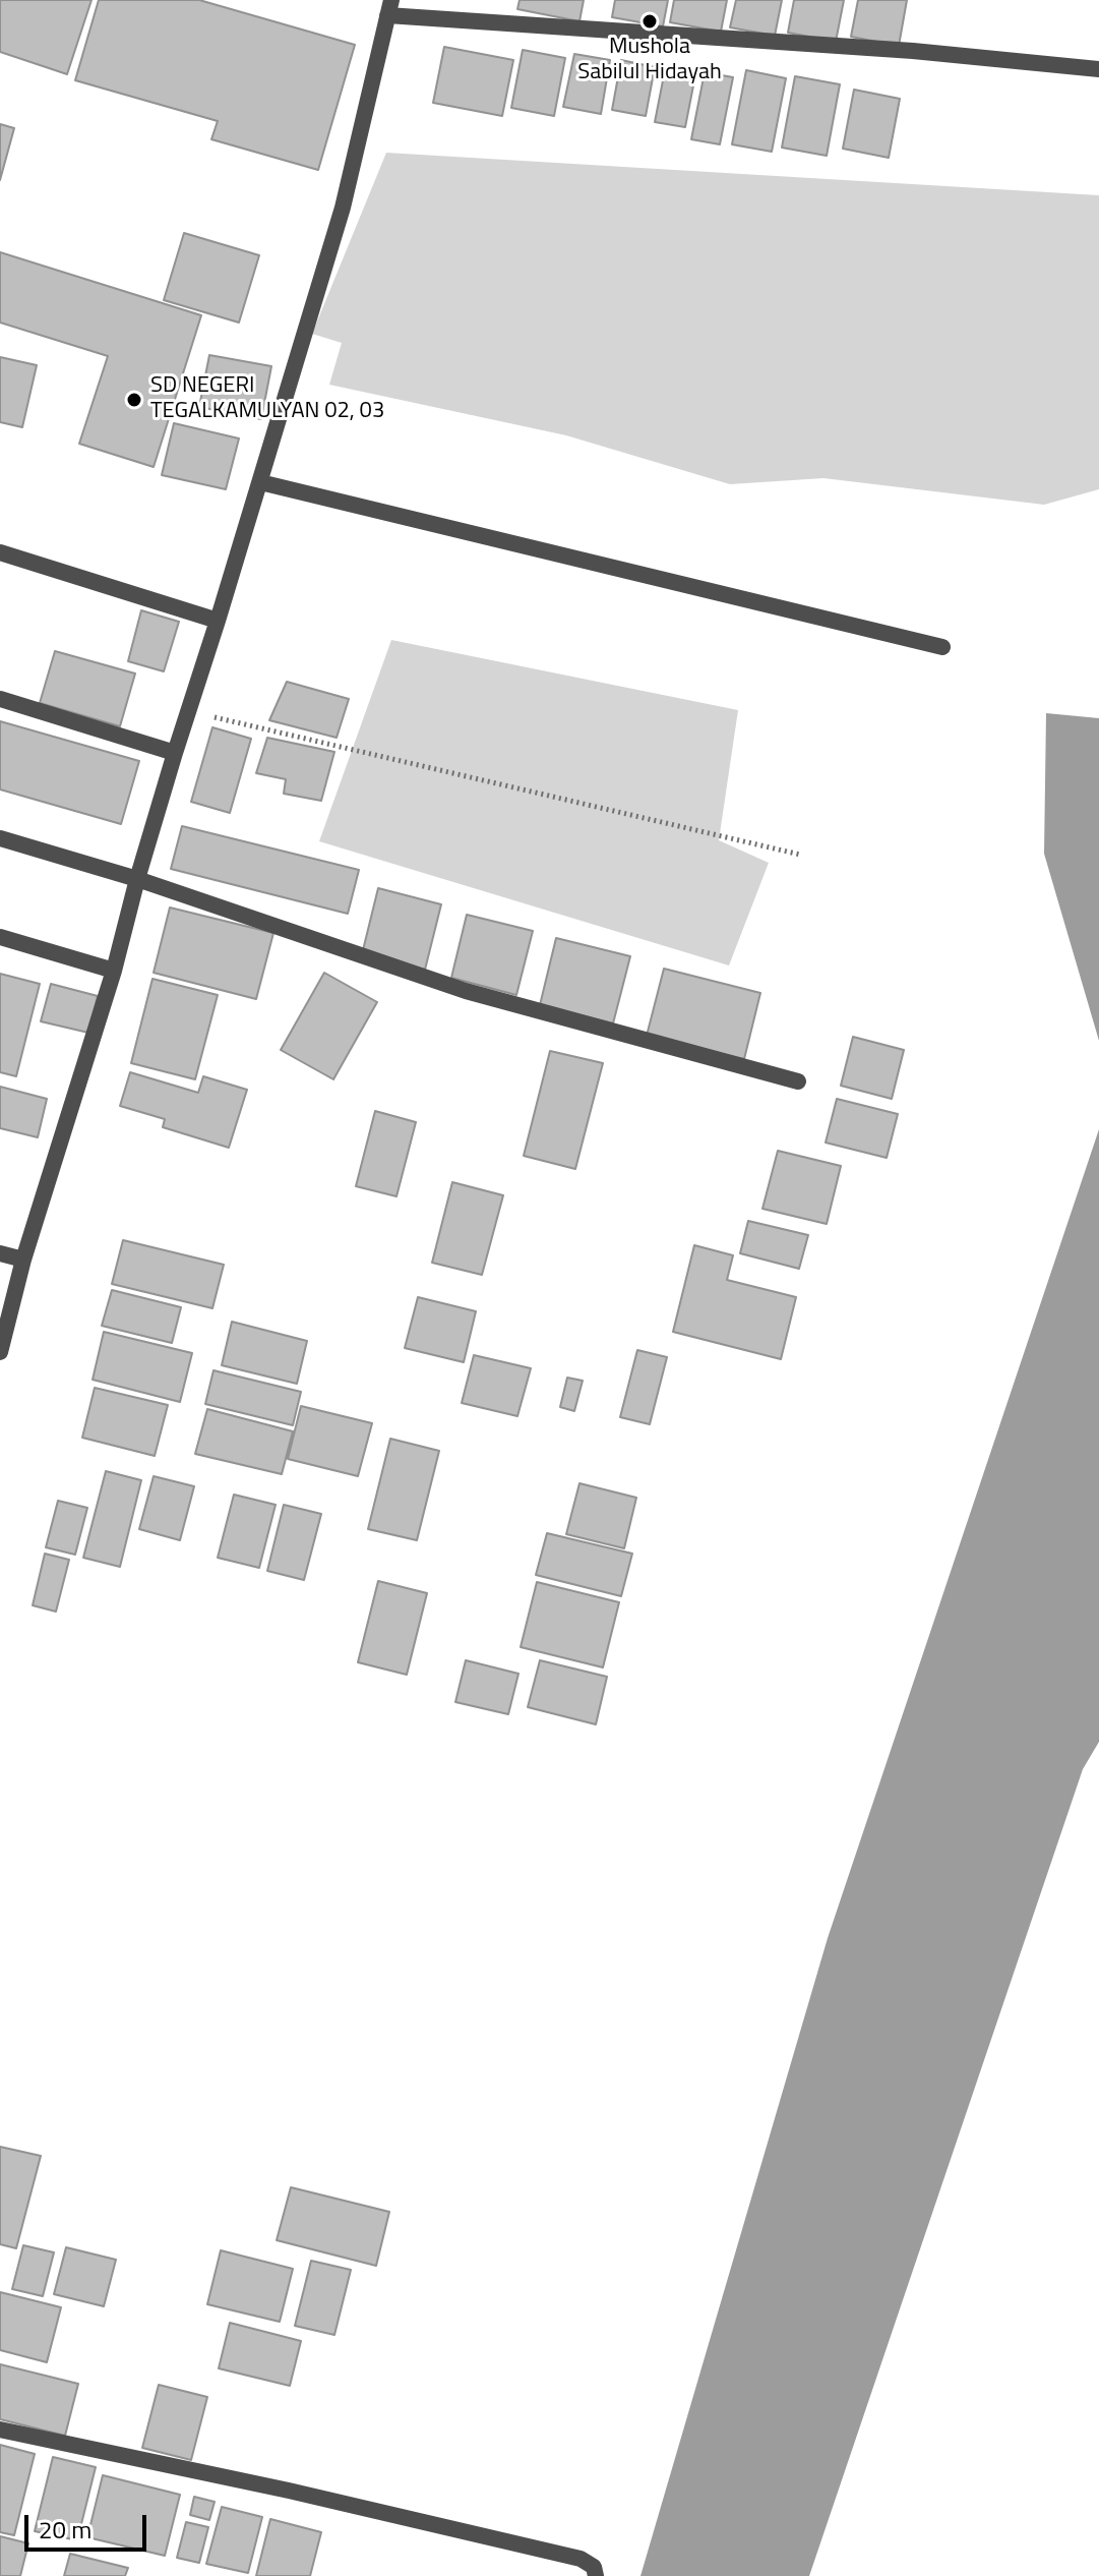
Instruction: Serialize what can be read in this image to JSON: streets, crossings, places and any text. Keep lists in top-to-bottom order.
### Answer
{
  "places": ["Mushola Sabilul Hidayah", "SD NEGERI TEGALKAMULYAN 02, 03"],
  "scale_bar": "20 m"
}
